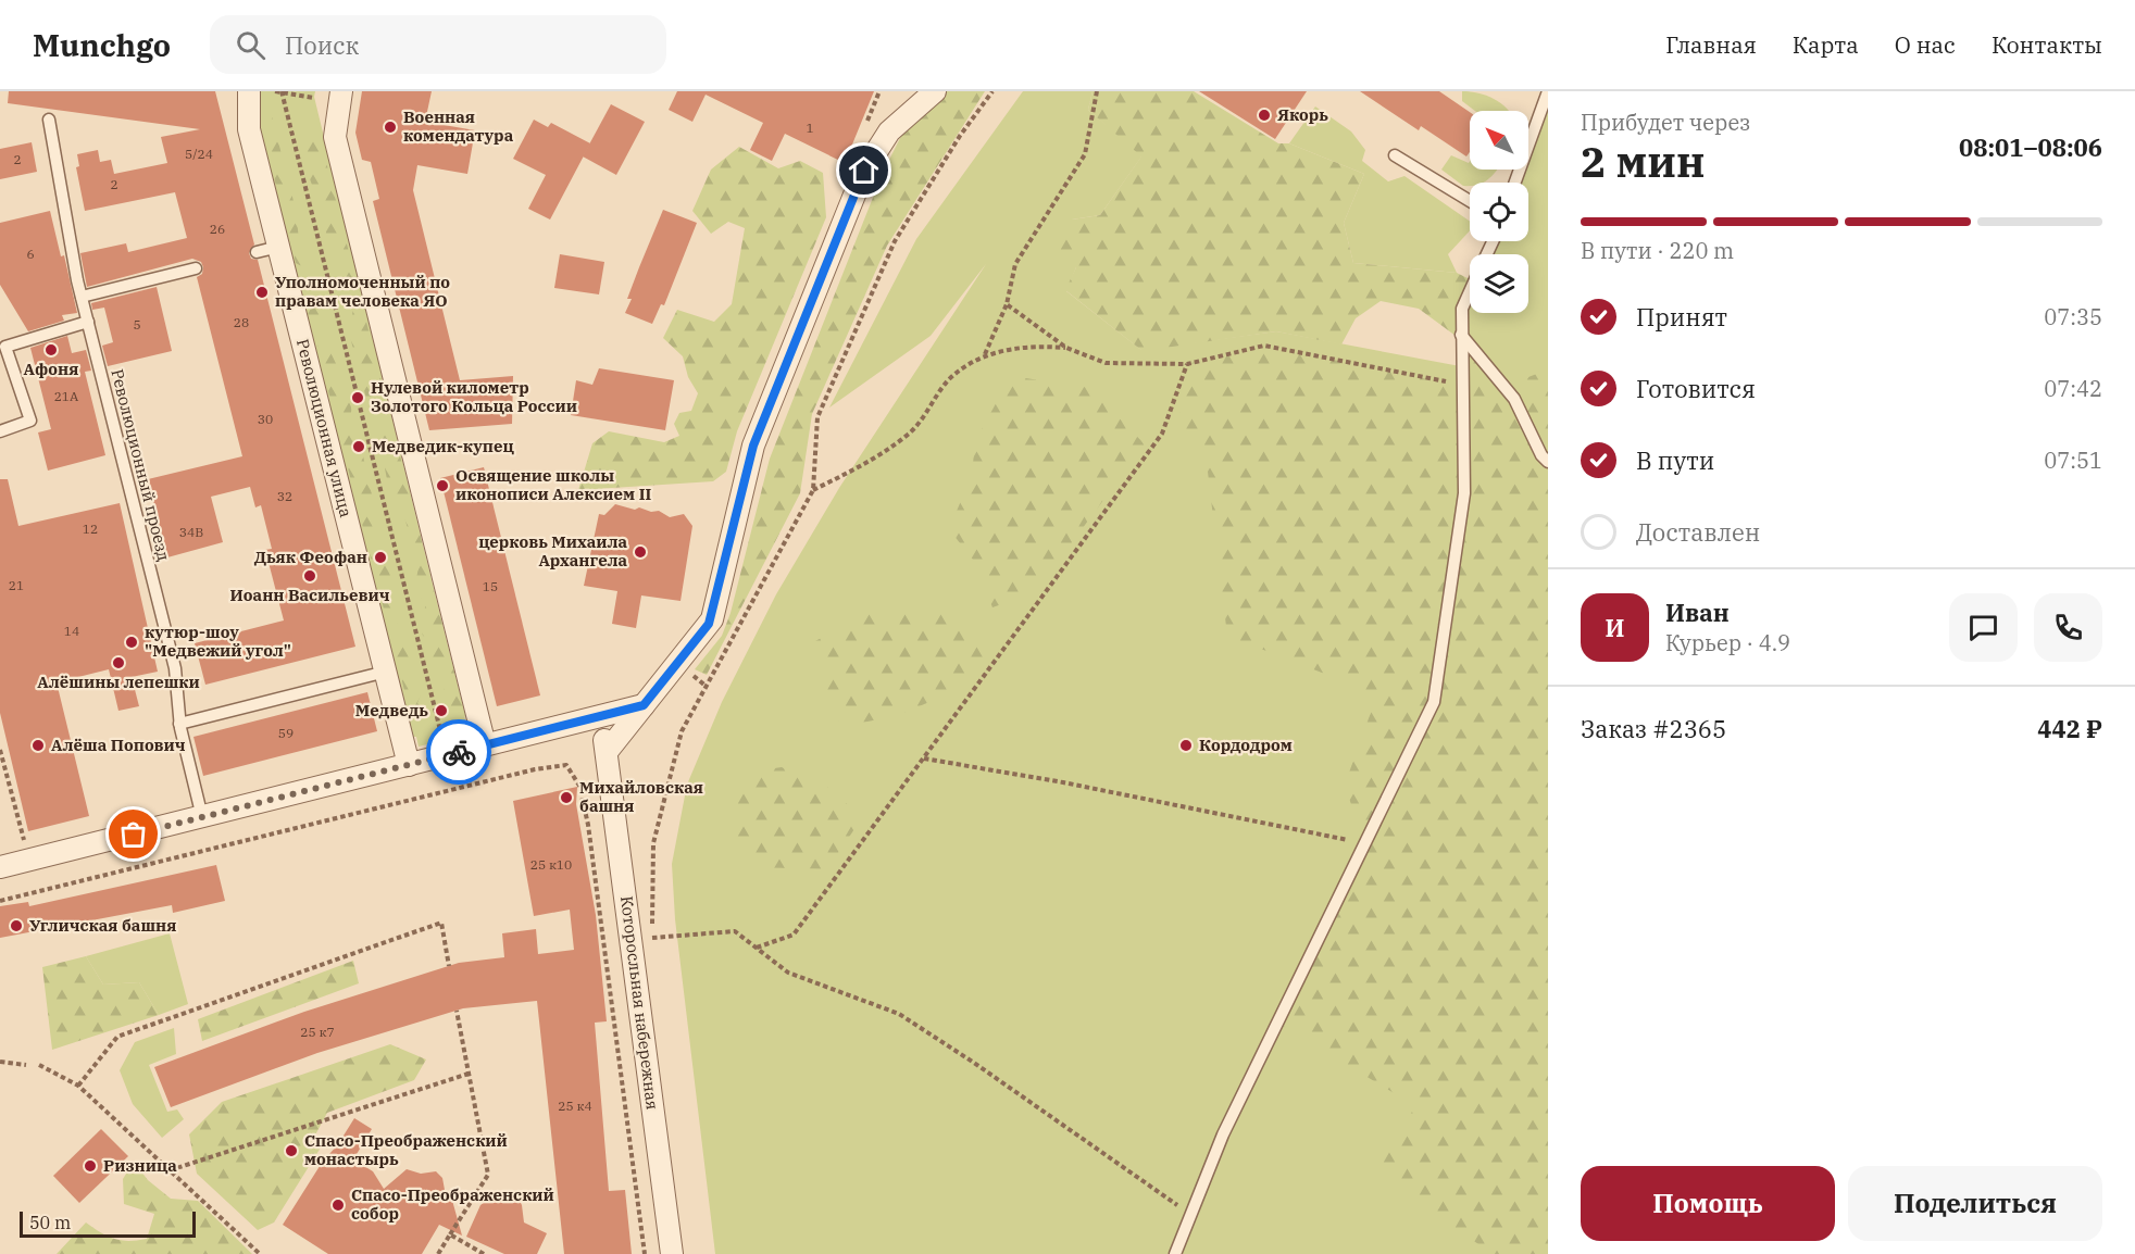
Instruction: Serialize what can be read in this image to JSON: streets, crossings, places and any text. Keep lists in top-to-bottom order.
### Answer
{
  "streets": {
    "street": ["Революционная улица", "Которосльная набережная"],
    "lane": ["Революционный проезд"]
  },
  "places": [
    "Якорь",
    "Военная комендатура",
    "Уполномоченный по правам человека ЯО",
    "Афоня",
    "Нулевой километр Золотого Кольца России",
    "Медведик-купец",
    "Освящение школы иконописи Алексием II",
    "церковь Михаила Архангела",
    "Дьяк Феофан",
    "Иоанн Васильевич",
    "кутюр-шоу \"Медвежий угол\"",
    "Алёшины лепешки",
    "Медведь",
    "Алёша Попович",
    "Кордодром",
    "Михайловская башня",
    "Угличская башня",
    "Спасо-Преображенский монастырь",
    "Ризница",
    "Спасо-Преображенский собор"
  ],
  "house_numbers": [
    "1",
    "5/24",
    "2",
    "2",
    "26",
    "6",
    "28",
    "5",
    "21А",
    "30",
    "32",
    "12",
    "34В",
    "21",
    "15",
    "14",
    "59",
    "25 к10",
    "25 к7",
    "25 к4"
  ],
  "scale_bar": "50 m",
  "north": "top left",
  "page": {
    "header": "Munchgo",
    "search": "Поиск",
    "nav": [
      "Главная",
      "Карта",
      "О нас",
      "Контакты"
    ],
    "heading": ["2 мин", "Прибудет через", "08:01–08:06"],
    "panel": [
      "Иван",
      "Курьер · 4.9",
      "Заказ #2365",
      "442 ₽"
    ],
    "bar": "В пути · 220 m",
    "list": [
      ["Принят", "07:35"],
      ["Готовится", "07:42"],
      ["В пути", "07:51"],
      "Доставлен"
    ],
    "round": "И",
    "buttons": ["Помощь", "Поделиться"],
    "scale": "50 m"
  }
}
